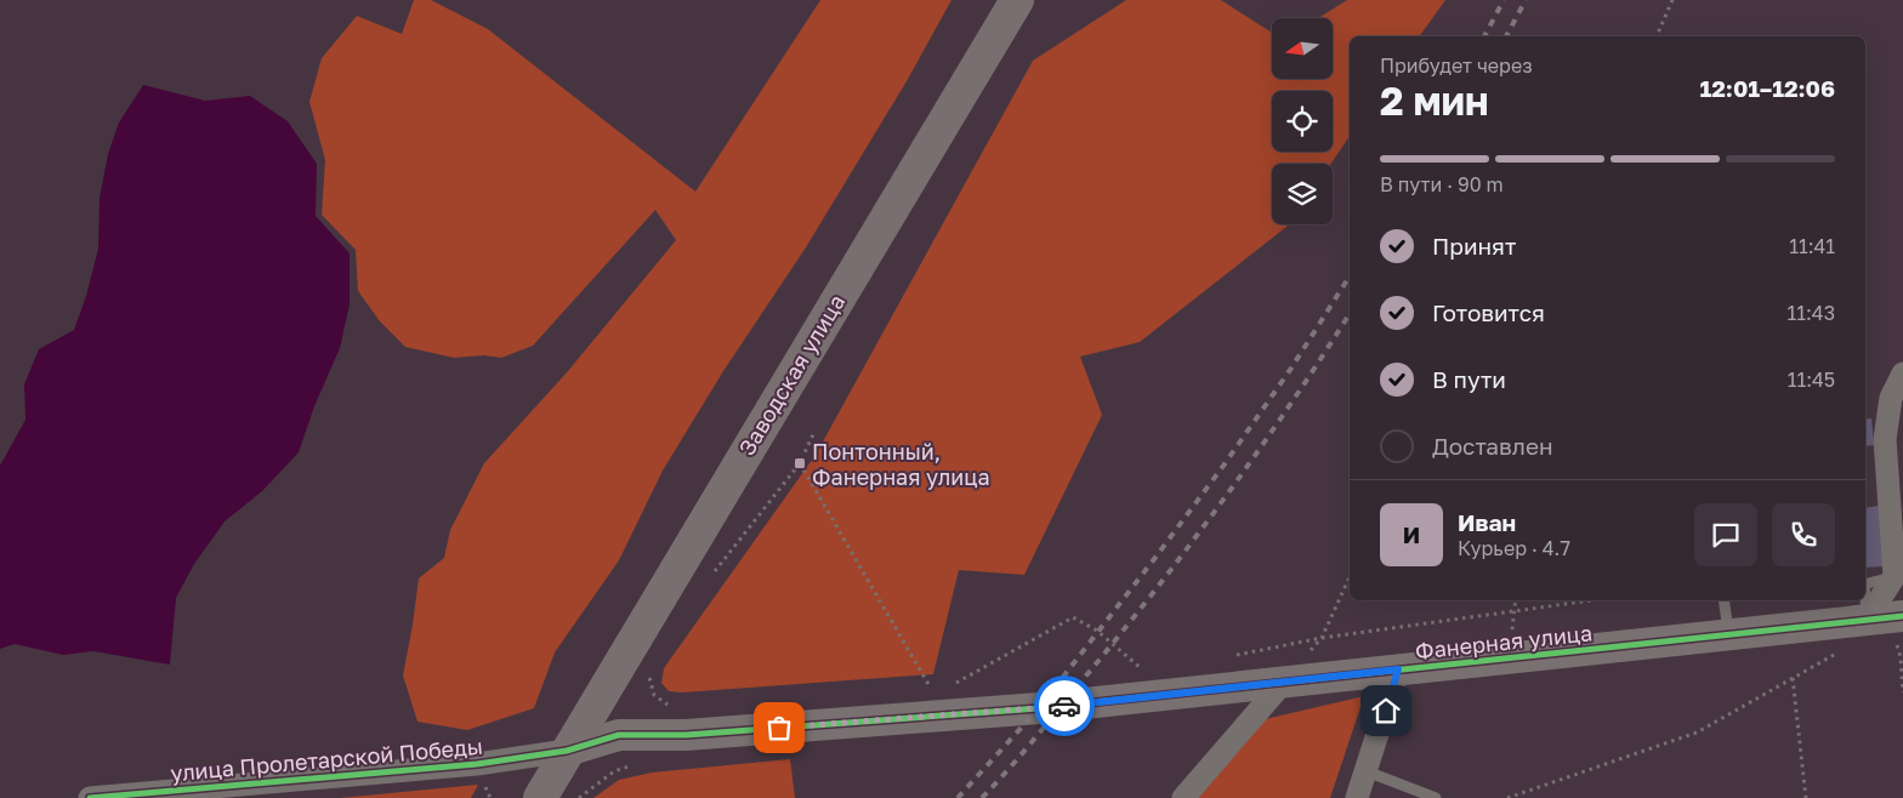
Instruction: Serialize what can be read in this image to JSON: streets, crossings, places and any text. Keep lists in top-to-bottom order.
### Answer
{
  "streets": {
    "main road": ["Заводская улица"],
    "street": ["Фанерная улица", "улица Пролетарской Победы"]
  },
  "crossings": [
    ["Заводская улица", "Фанерная улица"],
    ["Заводская улица", "улица Пролетарской Победы"],
    ["Фанерная улица", "улица Пролетарской Победы"]
  ],
  "places": {
    "transit": ["Понтонный, Фанерная улица"]
  },
  "north": "left",
  "page": {
    "heading": ["2 мин", "Прибудет через", "12:01–12:06"],
    "panel": ["Иван", "Курьер · 4.7"],
    "bar": "В пути · 90 m",
    "list": [
      ["Принят", "11:41"],
      ["Готовится", "11:43"],
      ["В пути", "11:45"],
      "Доставлен"
    ],
    "round": "И"
  }
}
